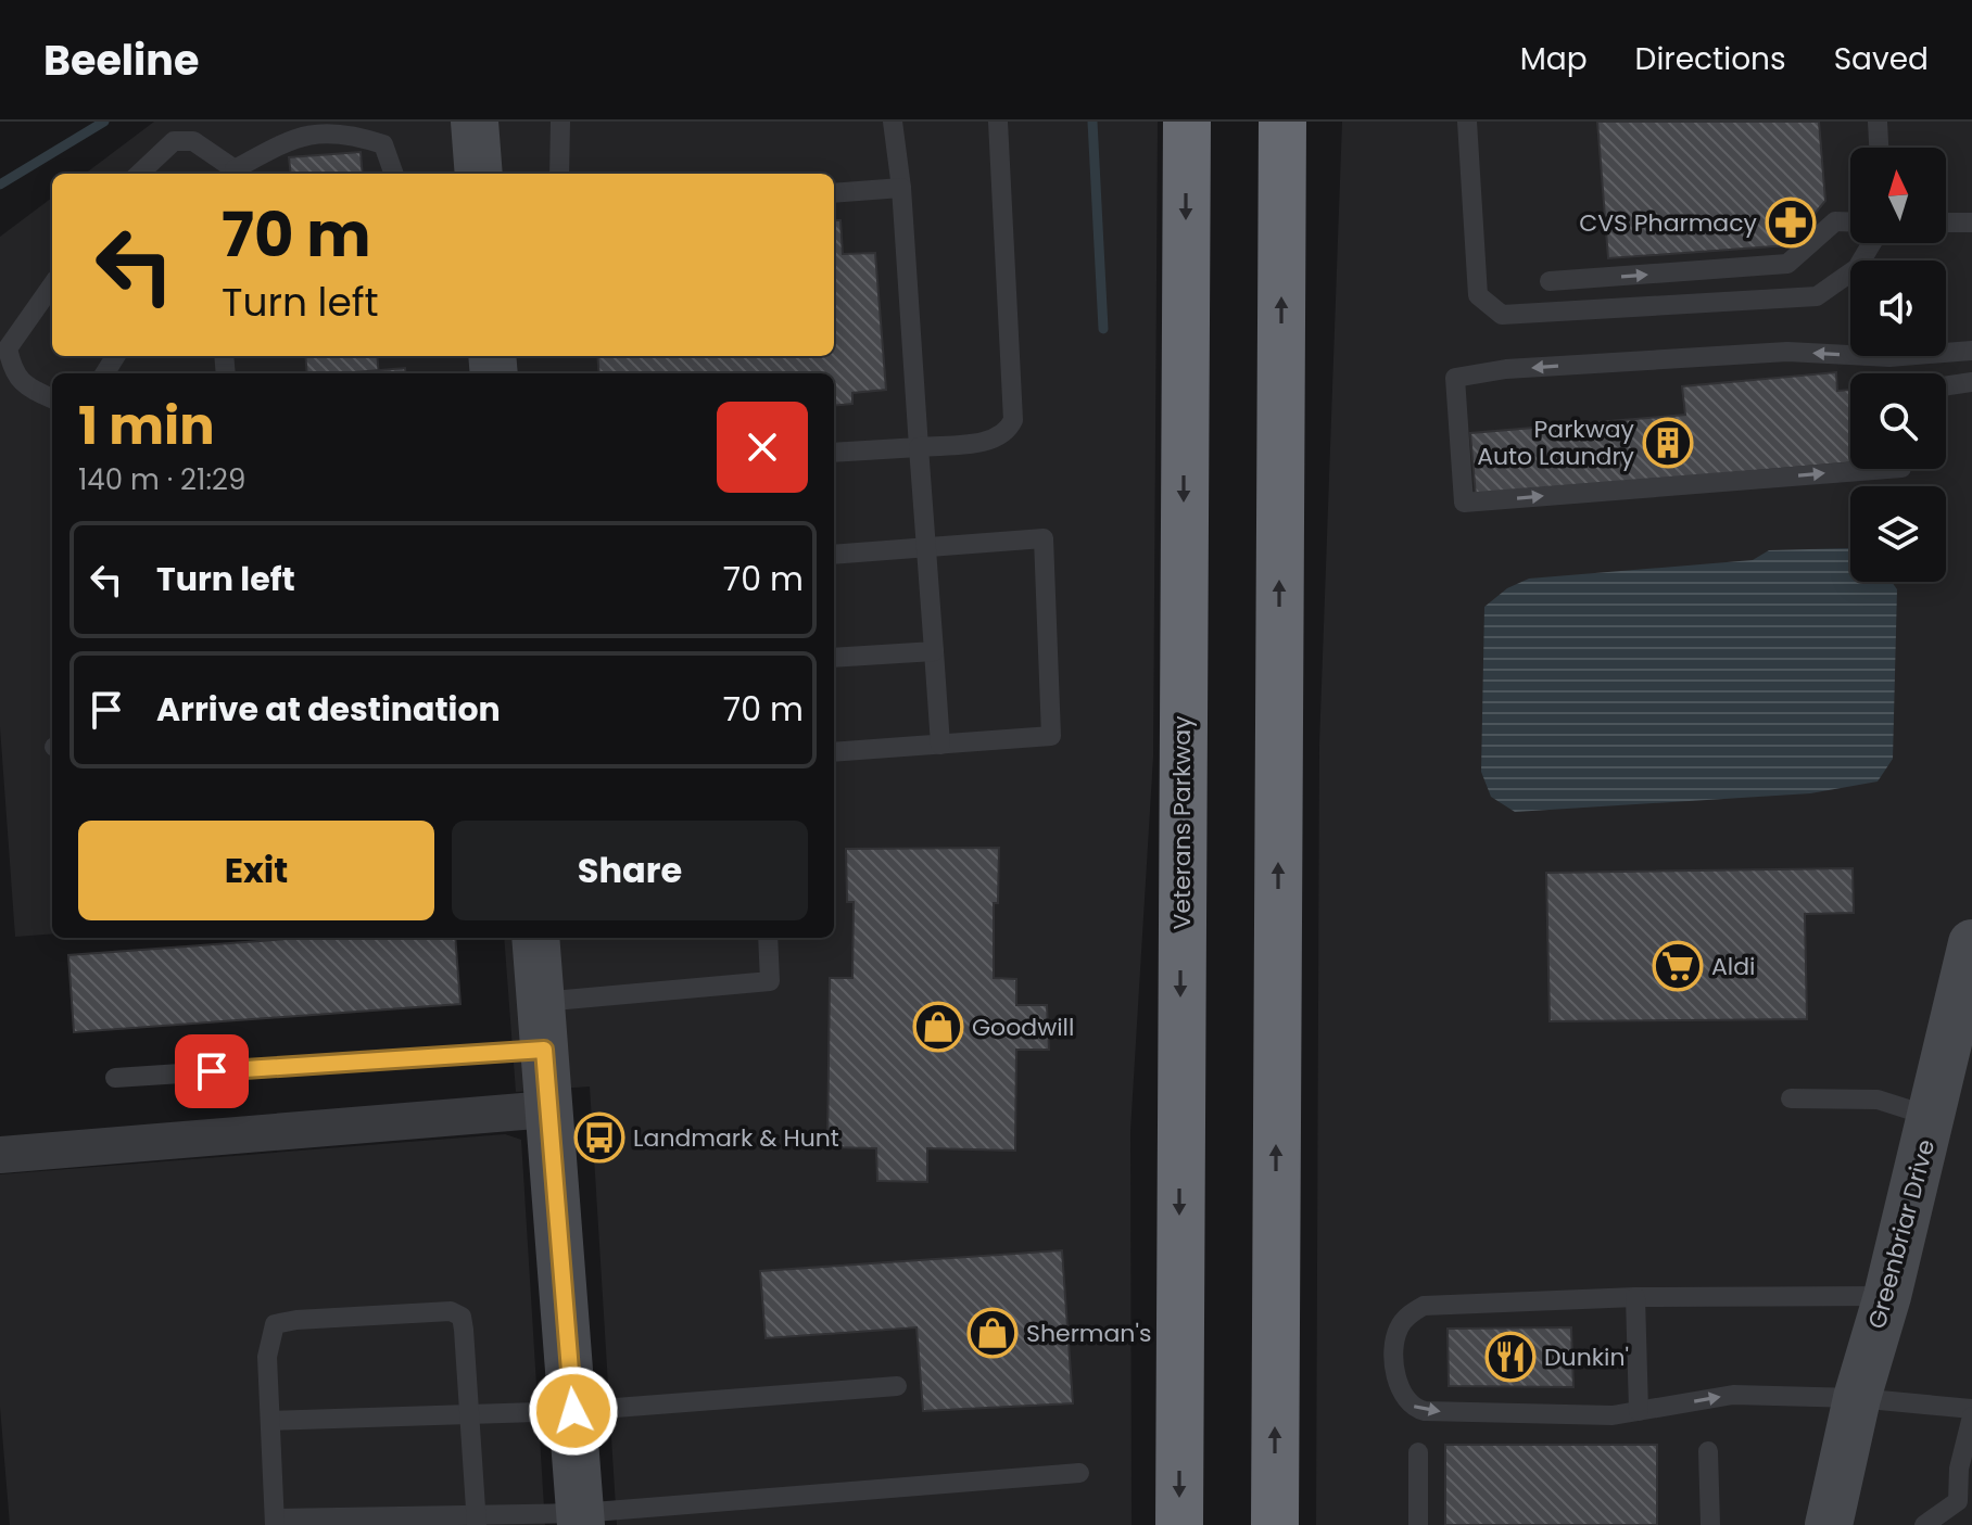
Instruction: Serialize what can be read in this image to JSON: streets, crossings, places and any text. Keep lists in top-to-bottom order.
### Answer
{
  "streets": {
    "highway": ["Veterans Parkway"],
    "street": ["Greenbriar Drive"]
  },
  "places": {
    "pharmacy": ["CVS Pharmacy"],
    "building": ["Parkway Auto Laundry"],
    "supermarket": ["Aldi"],
    "shop": ["Goodwill", "Sherman's"],
    "bus stop": ["Landmark & Hunt"],
    "restaurant": ["Dunkin'"]
  },
  "north": "top",
  "page": {
    "header": "Beeline",
    "nav": ["Map", "Directions", "Saved"],
    "turn": ["70 m", "Turn left"],
    "heading": ["1 min", "140 m · 21:29"],
    "list": [
      {
        "name": "Turn left",
        "value": "70 m"
      },
      {
        "name": "Arrive at destination",
        "value": "70 m"
      }
    ],
    "buttons": ["Exit", "Share"]
  }
}
